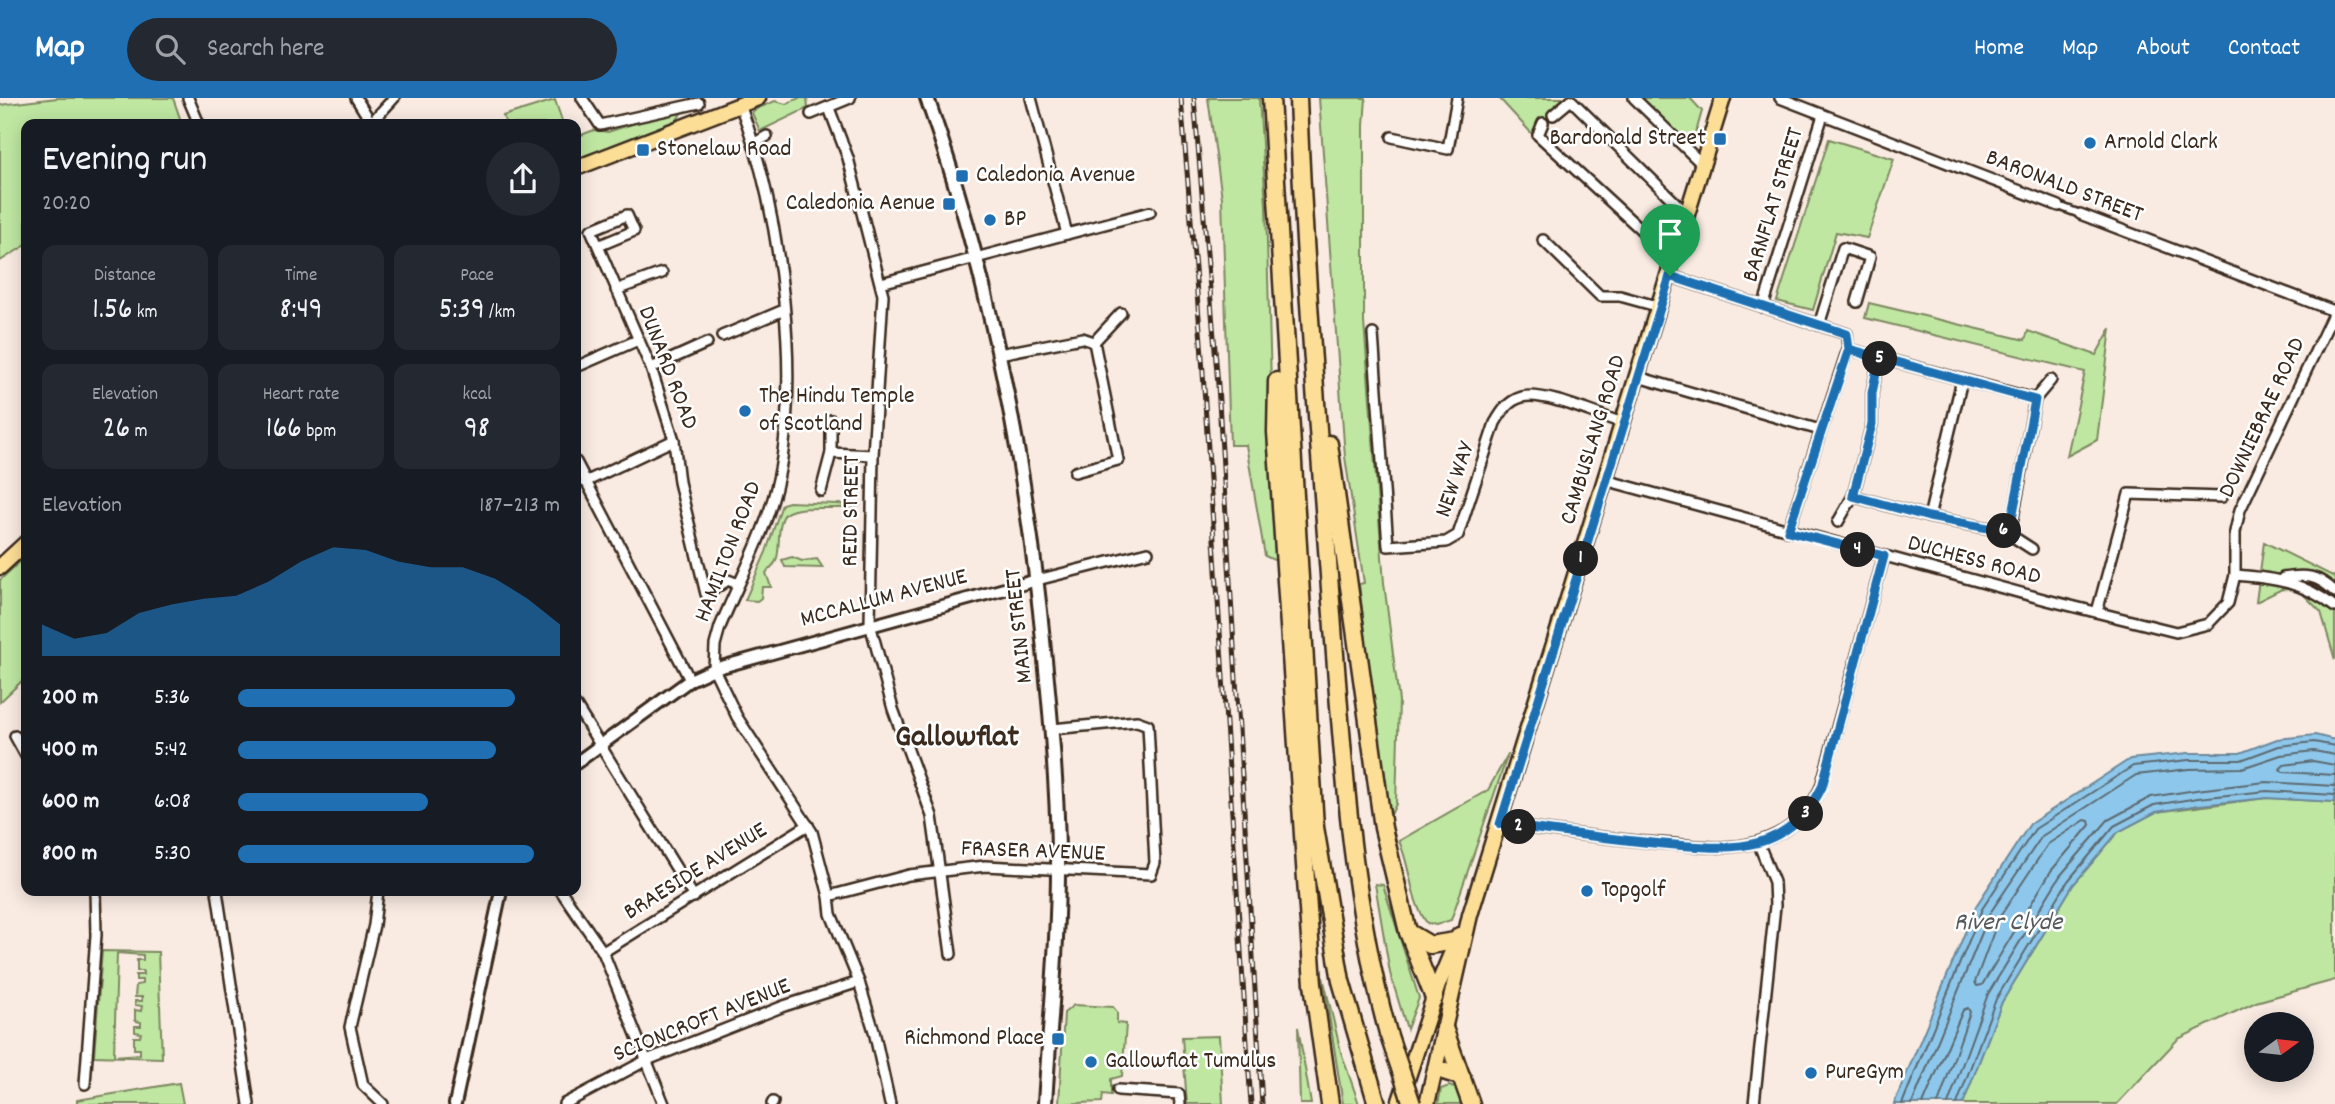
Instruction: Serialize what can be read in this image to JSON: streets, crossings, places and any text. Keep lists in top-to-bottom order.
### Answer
{
  "streets": {
    "main road": ["CAMBUSLANG ROAD", "MAIN STREET"],
    "street": [
      "BARONALD STREET",
      "BARNFLAT STREET",
      "DUNARD ROAD",
      "DOWNIEBRAE ROAD",
      "NEW WAY",
      "REID STREET",
      "HAMILTON ROAD",
      "DUCHESS ROAD",
      "MCCALLUM AVENUE",
      "FRASER AVENUE",
      "BRAESIDE AVENUE",
      "SCIONCROFT AVENUE"
    ]
  },
  "crossings": [
    ["BARONALD STREET", "BARNFLAT STREET"],
    ["BARONALD STREET", "DOWNIEBRAE ROAD"],
    ["DUNARD ROAD", "HAMILTON ROAD"],
    ["DOWNIEBRAE ROAD", "DUCHESS ROAD"],
    ["CAMBUSLANG ROAD", "NEW WAY"],
    ["CAMBUSLANG ROAD", "DUCHESS ROAD"],
    ["REID STREET", "MCCALLUM AVENUE"],
    ["REID STREET", "FRASER AVENUE"],
    ["HAMILTON ROAD", "MCCALLUM AVENUE"],
    ["MCCALLUM AVENUE", "MAIN STREET"],
    ["MAIN STREET", "FRASER AVENUE"]
  ],
  "districts": ["Gallowflat"],
  "water": ["River Clyde"],
  "places": {
    "transit": [
      "Bardonald Street",
      "Stonelaw Road",
      "Caledonia Avenue",
      "Caledonia Aenue",
      "Richmond Place"
    ],
    "other": [
      "Arnold Clark",
      "BP",
      "The Hindu Temple of Scotland",
      "Topgolf",
      "Gallowflat Tumulus",
      "PureGym"
    ]
  },
  "north": "right",
  "page": {
    "header": "Map",
    "search": "Search here",
    "nav": [
      "Home",
      "Map",
      "About",
      "Contact"
    ],
    "heading": ["Evening run", "20:20"],
    "stats": [
      ["Distance", "1.56 km"],
      ["Time", "8:49"],
      ["Pace", "5:39 /km"],
      ["Elevation", "26 m"],
      ["Heart rate", "166 bpm"],
      ["kcal", "98"]
    ],
    "pins": [
      "5",
      "6",
      "4",
      "1",
      "3",
      "2"
    ],
    "chart": ["Elevation", "187–213 m"],
    "list": [
      {
        "name": "200 m",
        "note": "5:36"
      },
      {
        "name": "400 m",
        "note": "5:42"
      },
      {
        "name": "600 m",
        "note": "6:08"
      },
      {
        "name": "800 m",
        "note": "5:30"
      }
    ]
  }
}
